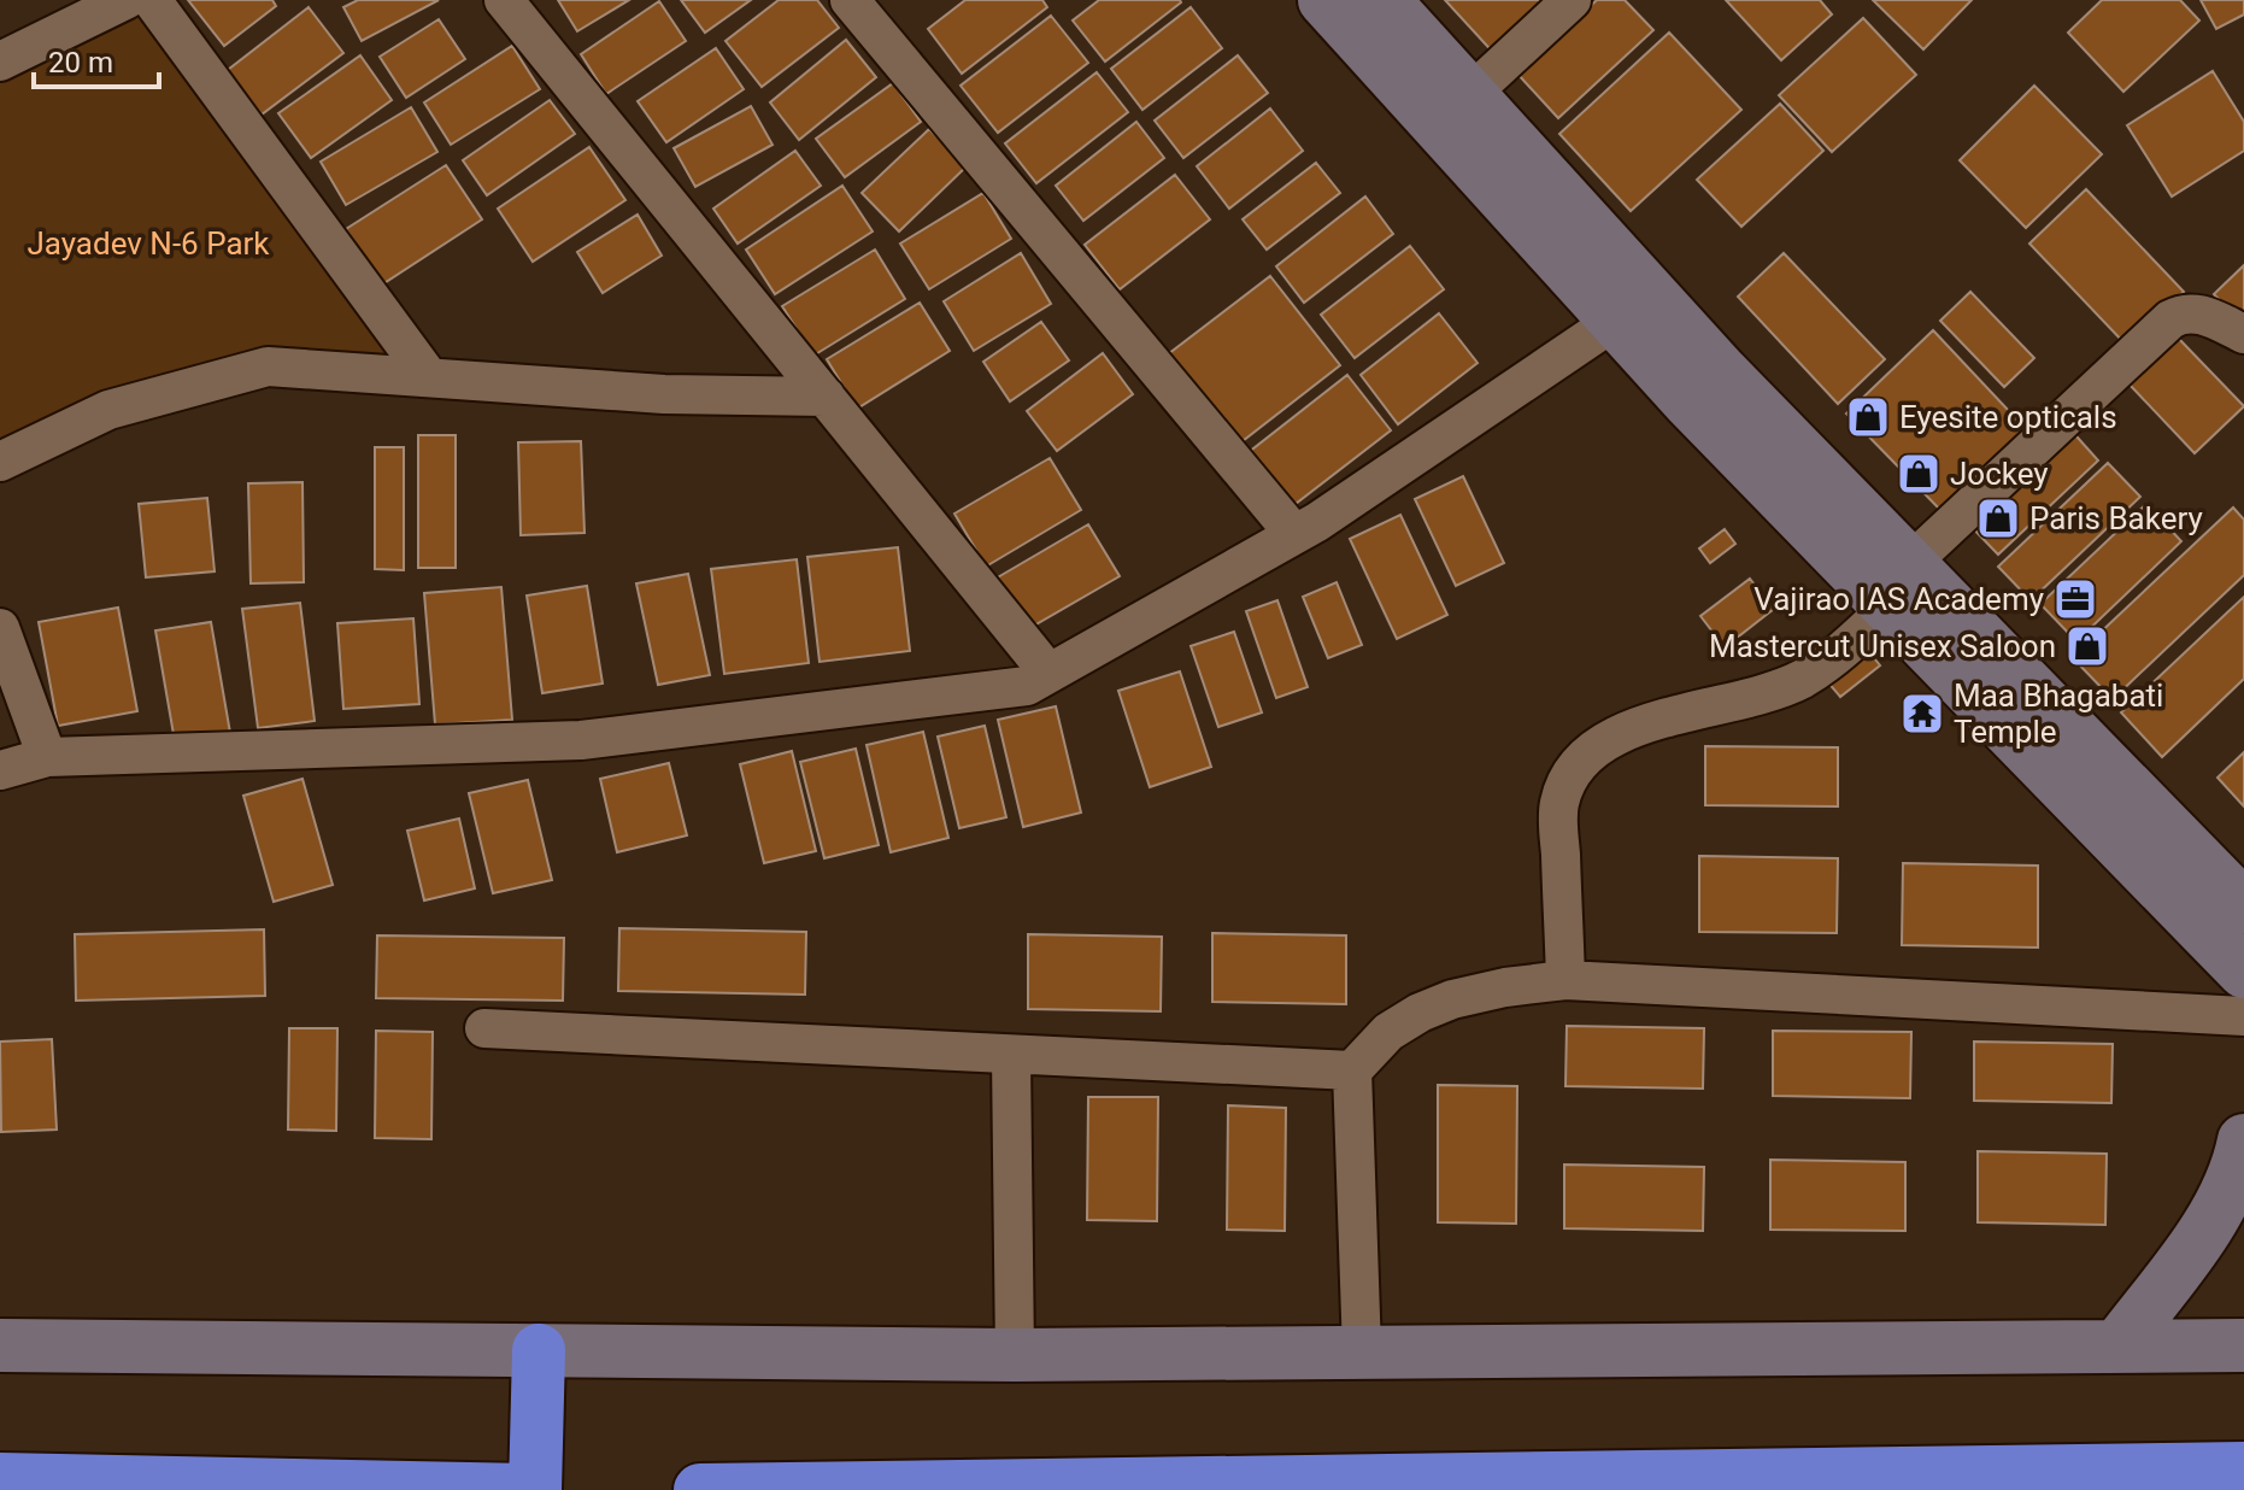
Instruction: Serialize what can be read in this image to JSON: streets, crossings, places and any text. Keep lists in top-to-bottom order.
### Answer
{
  "parks": ["Jayadev N-6 Park"],
  "places": {
    "shop": [
      "Eyesite opticals",
      "Jockey",
      "Paris Bakery",
      "Mastercut Unisex Saloon"
    ],
    "office": ["Vajirao IAS Academy"],
    "temple": ["Maa Bhagabati Temple"]
  },
  "scale_bar": "20 m"
}
